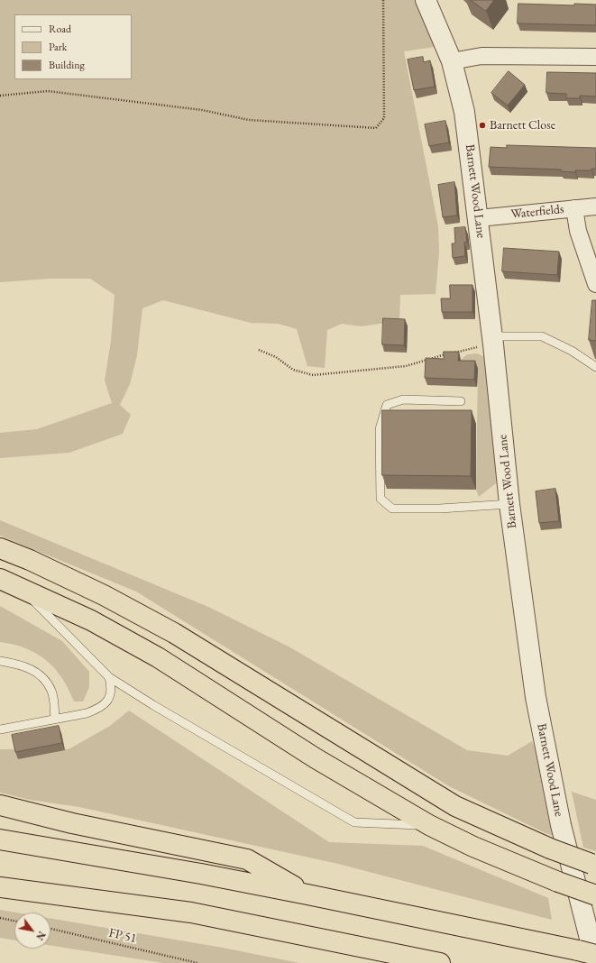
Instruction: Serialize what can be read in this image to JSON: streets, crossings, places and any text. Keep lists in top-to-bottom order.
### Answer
{
  "streets": {
    "street": ["Barnett Wood Lane", "Waterfields"],
    "path": ["FP 51"]
  },
  "crossings": [
    ["Barnett Wood Lane", "Waterfields"]
  ],
  "places": ["Barnett Close"],
  "legend": ["Road", "Park", "Building"],
  "north": "bottom right"
}
